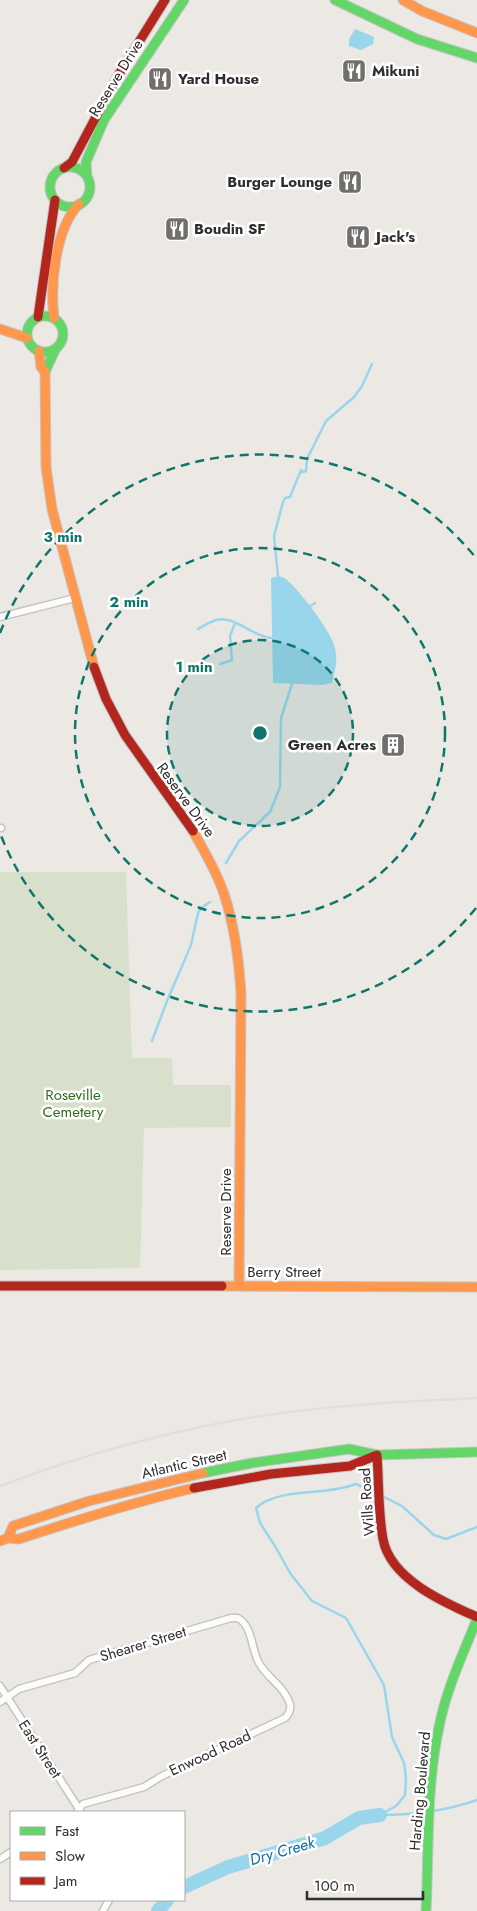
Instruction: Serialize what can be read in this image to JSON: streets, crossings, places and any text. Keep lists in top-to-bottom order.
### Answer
{
  "streets": {
    "street": [
      "Reserve Drive",
      "Berry Street",
      "Atlantic Street",
      "Wills Road",
      "Shearer Street",
      "East Street",
      "Enwood Road",
      "Harding Boulevard"
    ]
  },
  "crossings": [
    ["Reserve Drive", "Berry Street"],
    ["Atlantic Street", "Wills Road"],
    ["Wills Road", "Harding Boulevard"],
    ["Shearer Street", "East Street"],
    ["Shearer Street", "Enwood Road"]
  ],
  "water": ["Dry Creek"],
  "parks": ["Roseville Cemetery"],
  "places": {
    "restaurant": [
      "Mikuni",
      "Yard House",
      "Burger Lounge",
      "Boudin SF",
      "Jack's"
    ],
    "building": ["Green Acres"]
  },
  "legend": ["Fast", "Slow", "Jam"],
  "scale_bar": "100 m",
  "rings": ["3 min", "2 min", "1 min"]
}
